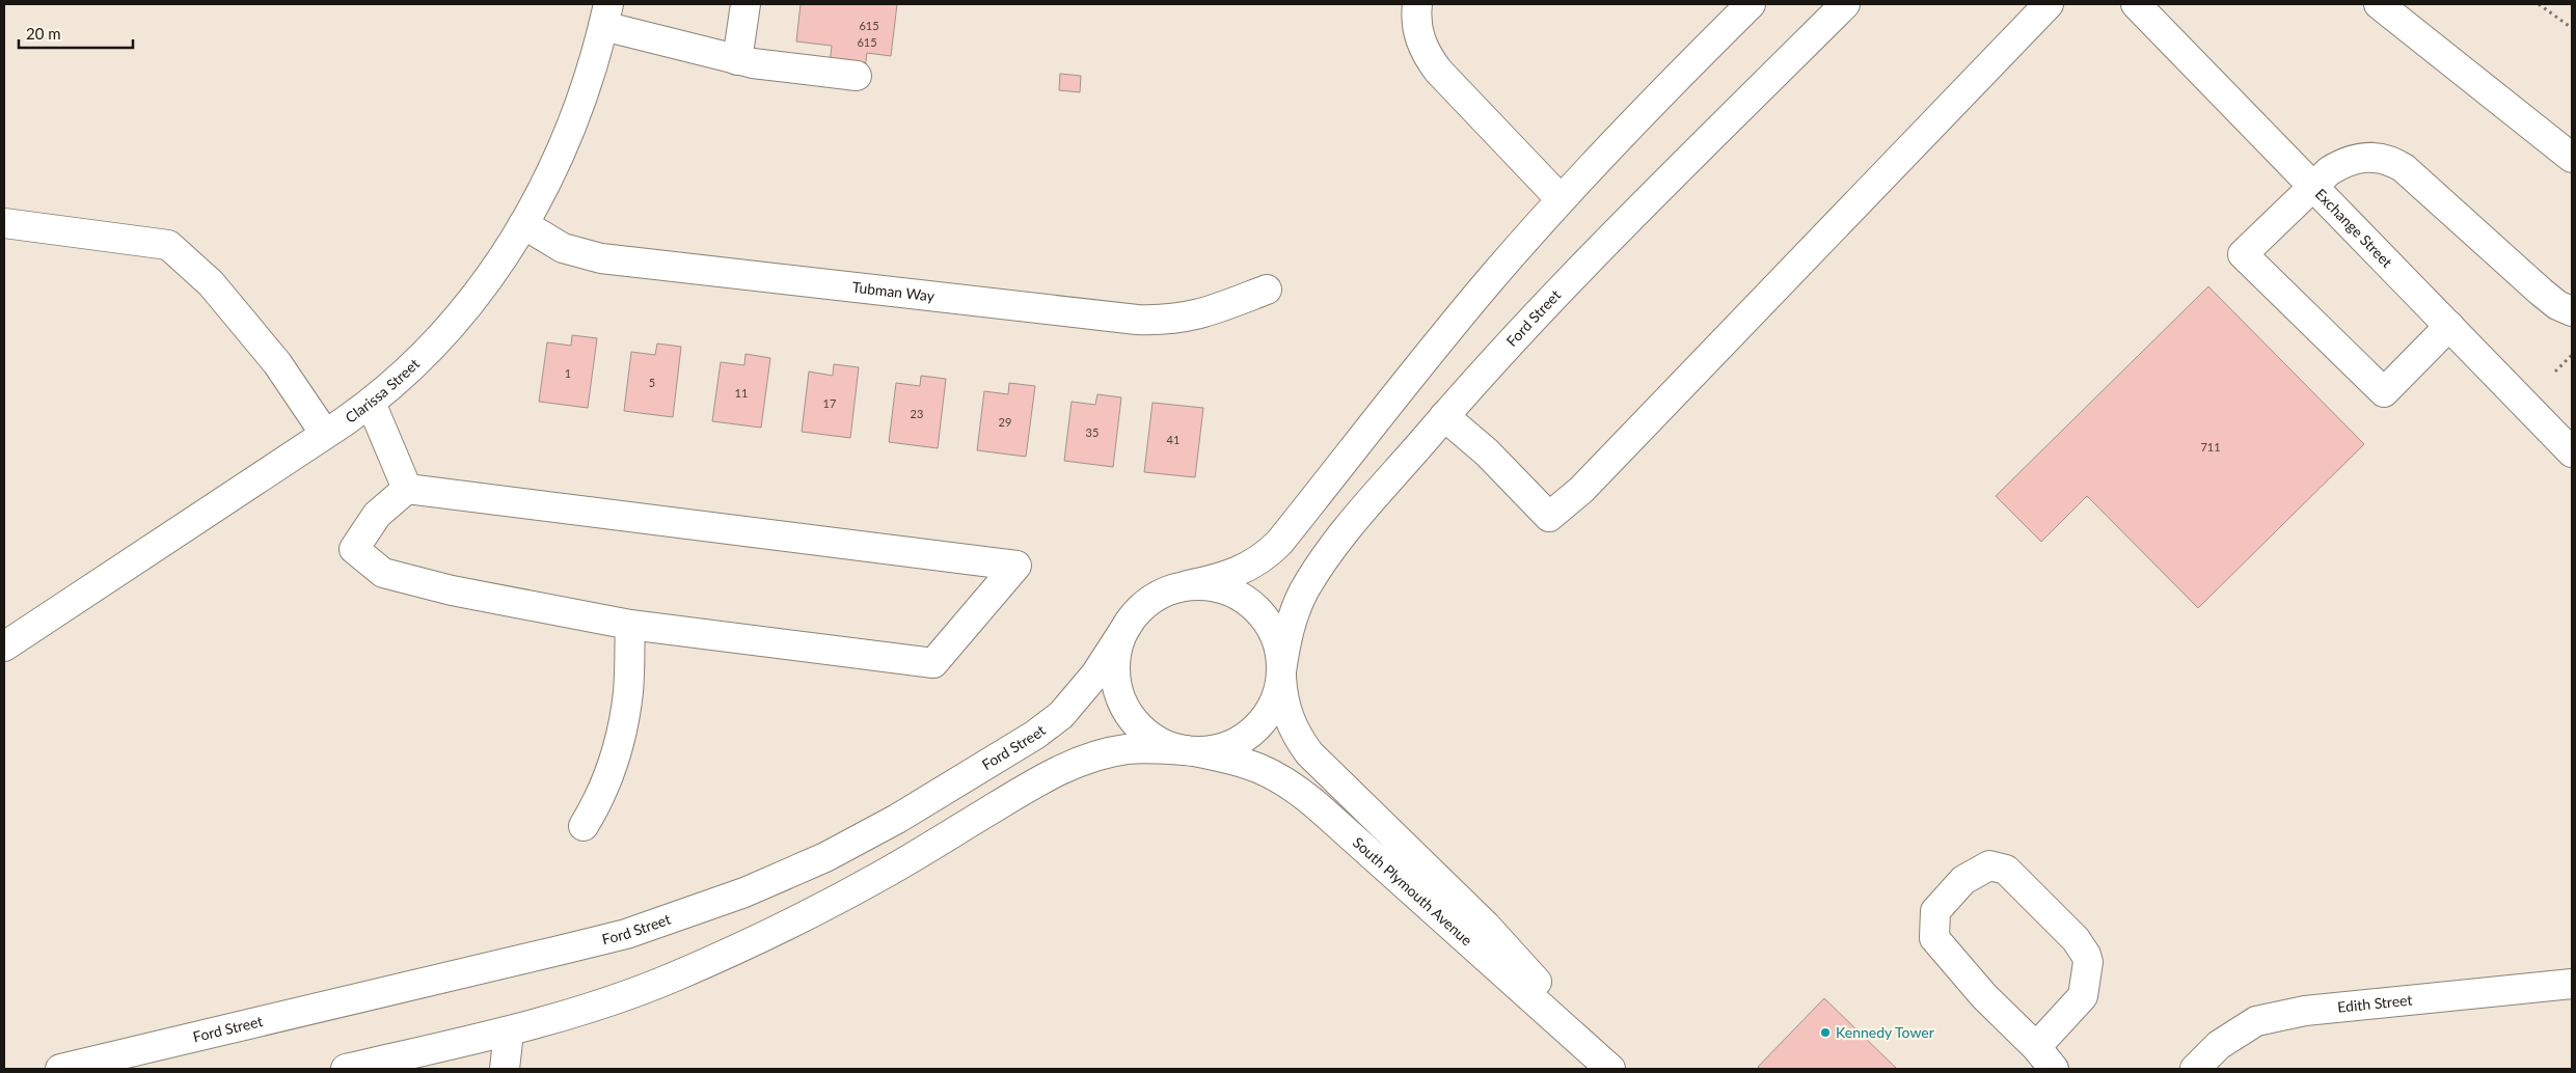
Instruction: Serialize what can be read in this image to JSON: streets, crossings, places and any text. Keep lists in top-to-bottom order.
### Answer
{
  "streets": {
    "main road": [
      "Exchange Street",
      "Tubman Way",
      "Ford Street",
      "Clarissa Street",
      "South Plymouth Avenue",
      "Edith Street"
    ]
  },
  "crossings": [
    ["Tubman Way", "Clarissa Street"],
    ["Ford Street", "South Plymouth Avenue"]
  ],
  "places": ["Kennedy Tower"],
  "house_numbers": [
    "615",
    "615",
    "1",
    "5",
    "11",
    "17",
    "23",
    "29",
    "35",
    "41",
    "711"
  ],
  "scale_bar": "20 m"
}
